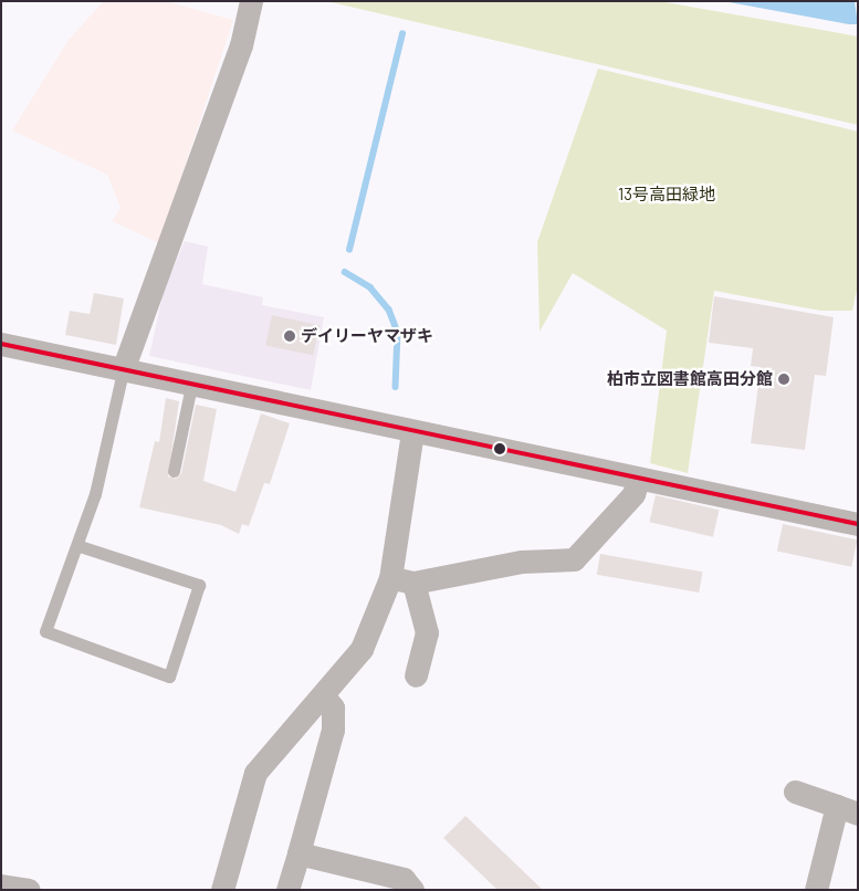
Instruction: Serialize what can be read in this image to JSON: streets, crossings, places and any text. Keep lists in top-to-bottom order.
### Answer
{
  "parks": ["13号高田緑地"],
  "places": ["デイリーヤマザキ", "柏市立図書館高田分館"]
}
